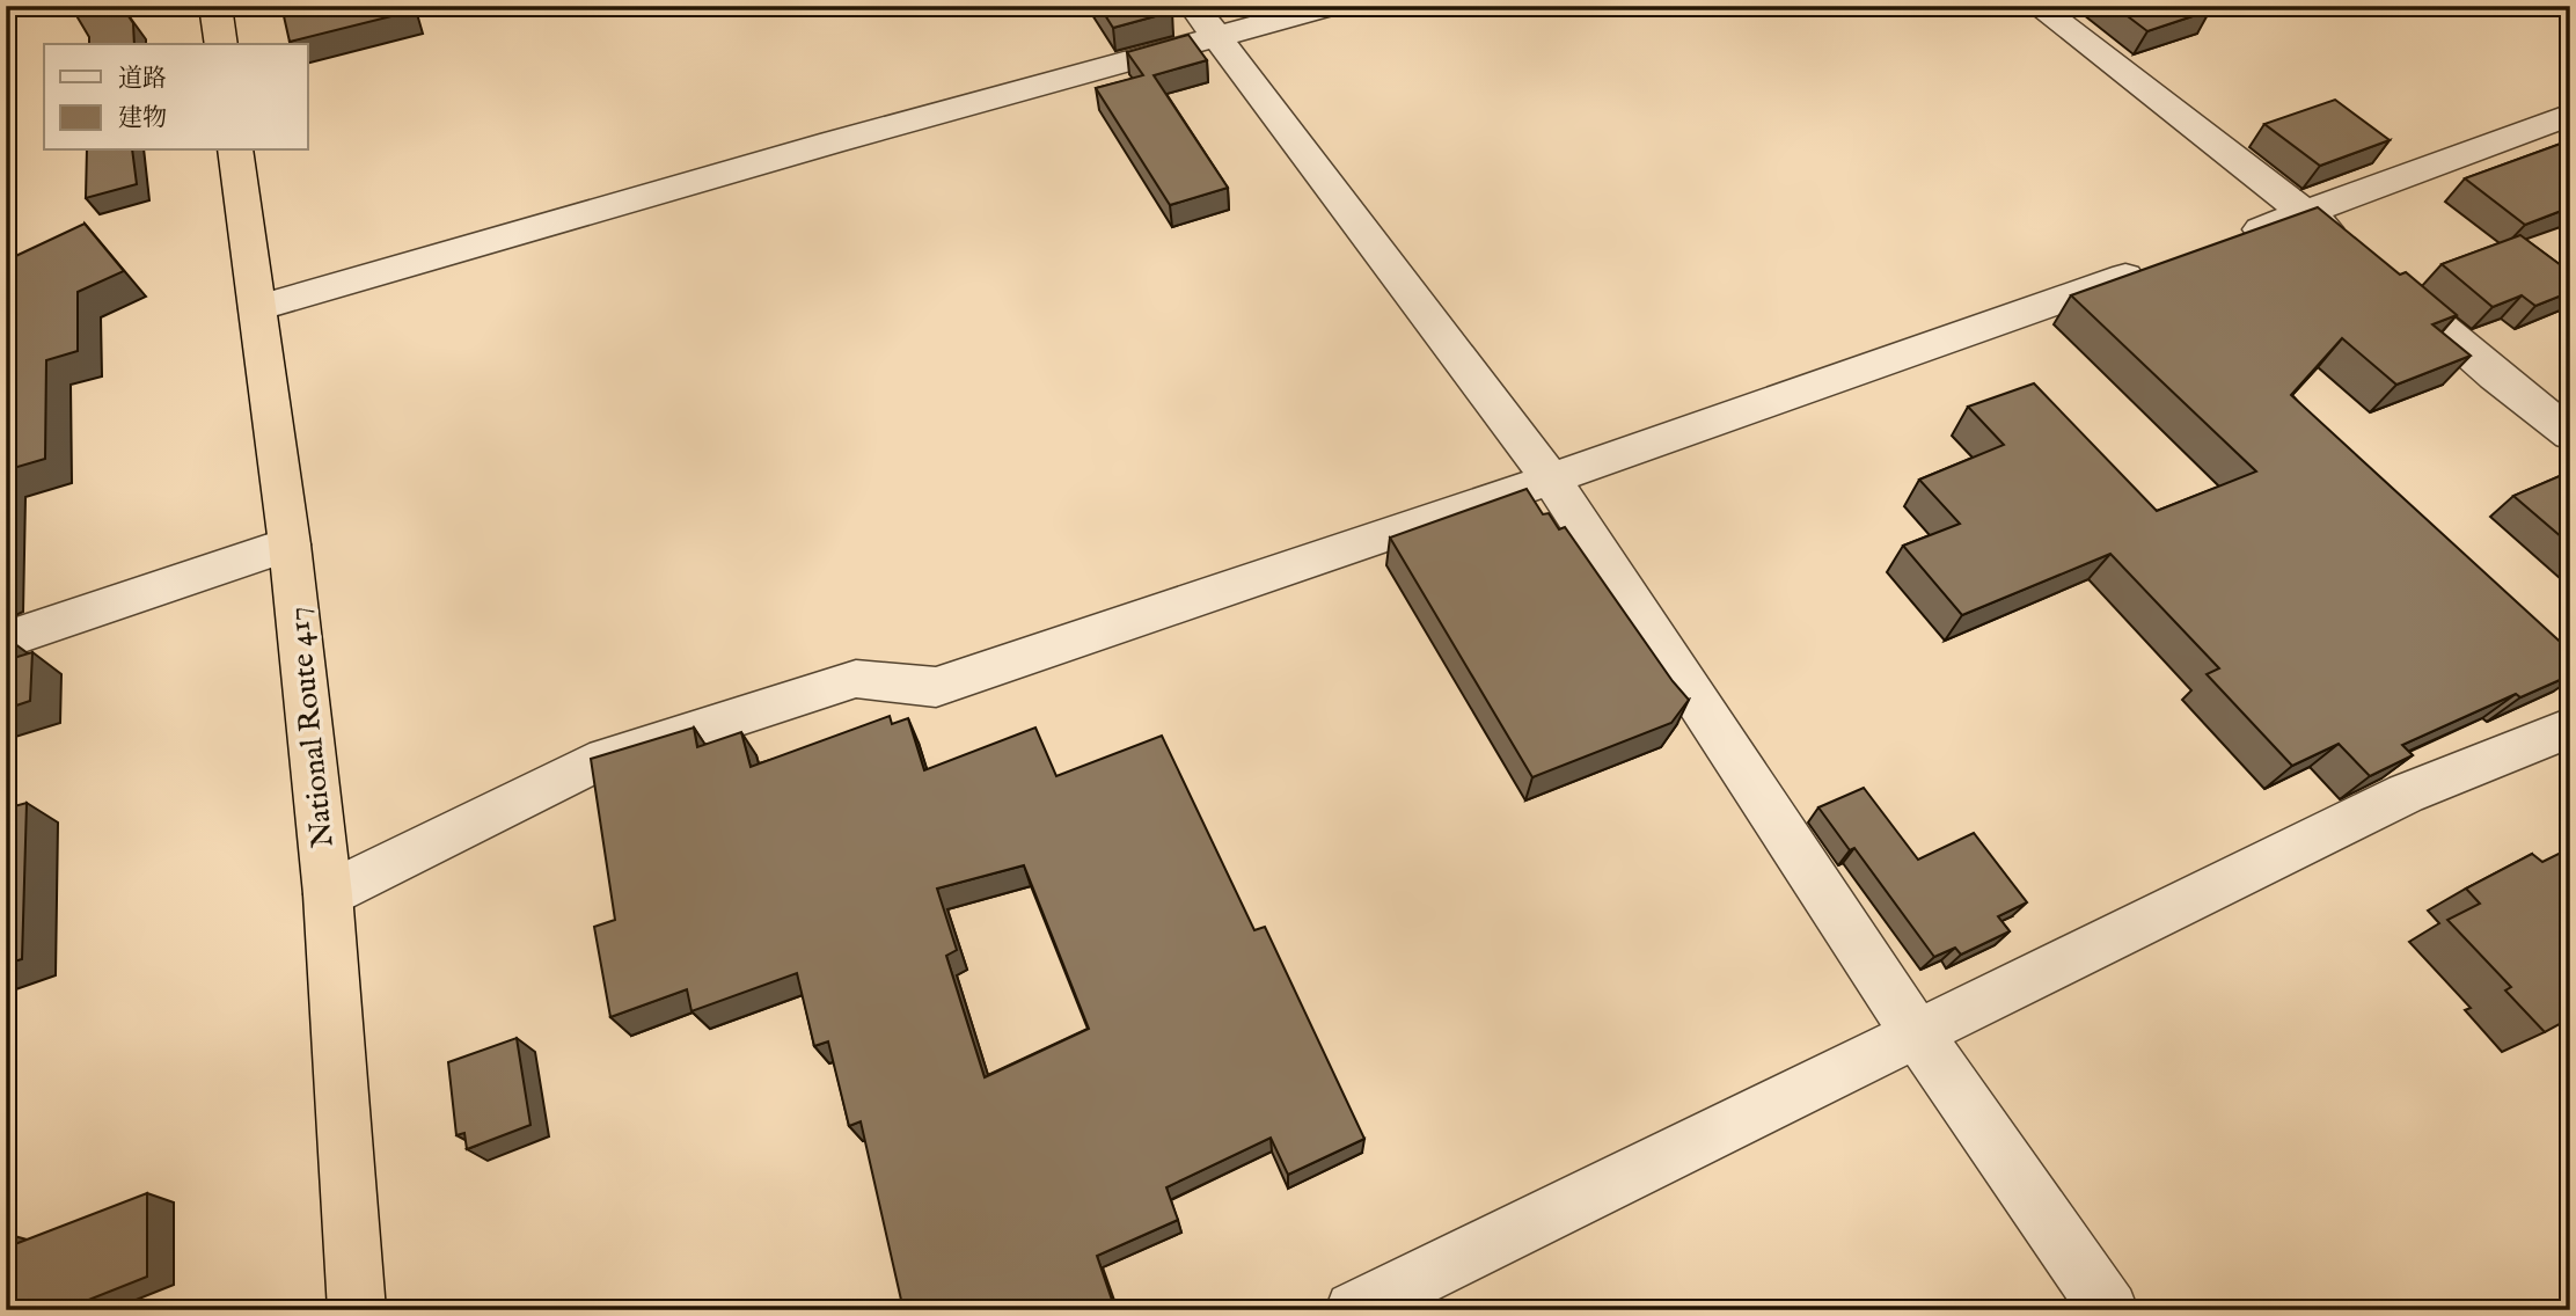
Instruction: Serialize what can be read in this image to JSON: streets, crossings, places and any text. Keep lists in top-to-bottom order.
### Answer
{
  "streets": {
    "highway": ["National Route 417"]
  },
  "legend": ["道路", "建物"]
}
